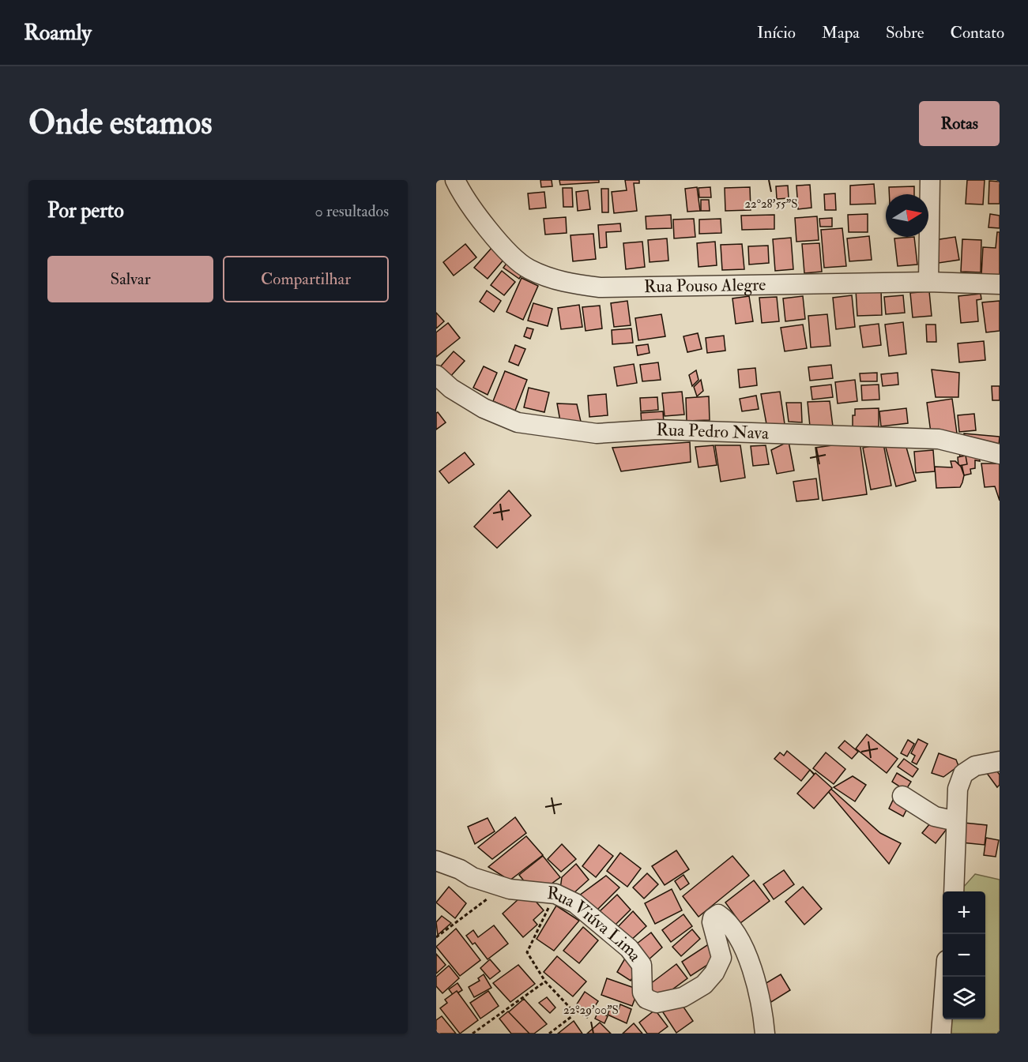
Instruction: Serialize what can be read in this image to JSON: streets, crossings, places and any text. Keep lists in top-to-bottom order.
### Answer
{
  "streets": {
    "street": ["Rua Pouso Alegre", "Rua Pedro Nava", "Rua Viúva Lima"]
  },
  "north": "right",
  "page": {
    "header": "Roamly",
    "nav": [
      "Início",
      "Mapa",
      "Sobre",
      "Contato"
    ],
    "buttons": [
      "Rotas",
      ["Salvar", "Compartilhar"]
    ],
    "title": "Onde estamos",
    "heading": ["Por perto", "0 resultados"],
    "map_buttons": ["+", "−"]
  },
  "coordinates": ["22°28'55\"S", "22°29'00\"S"]
}
